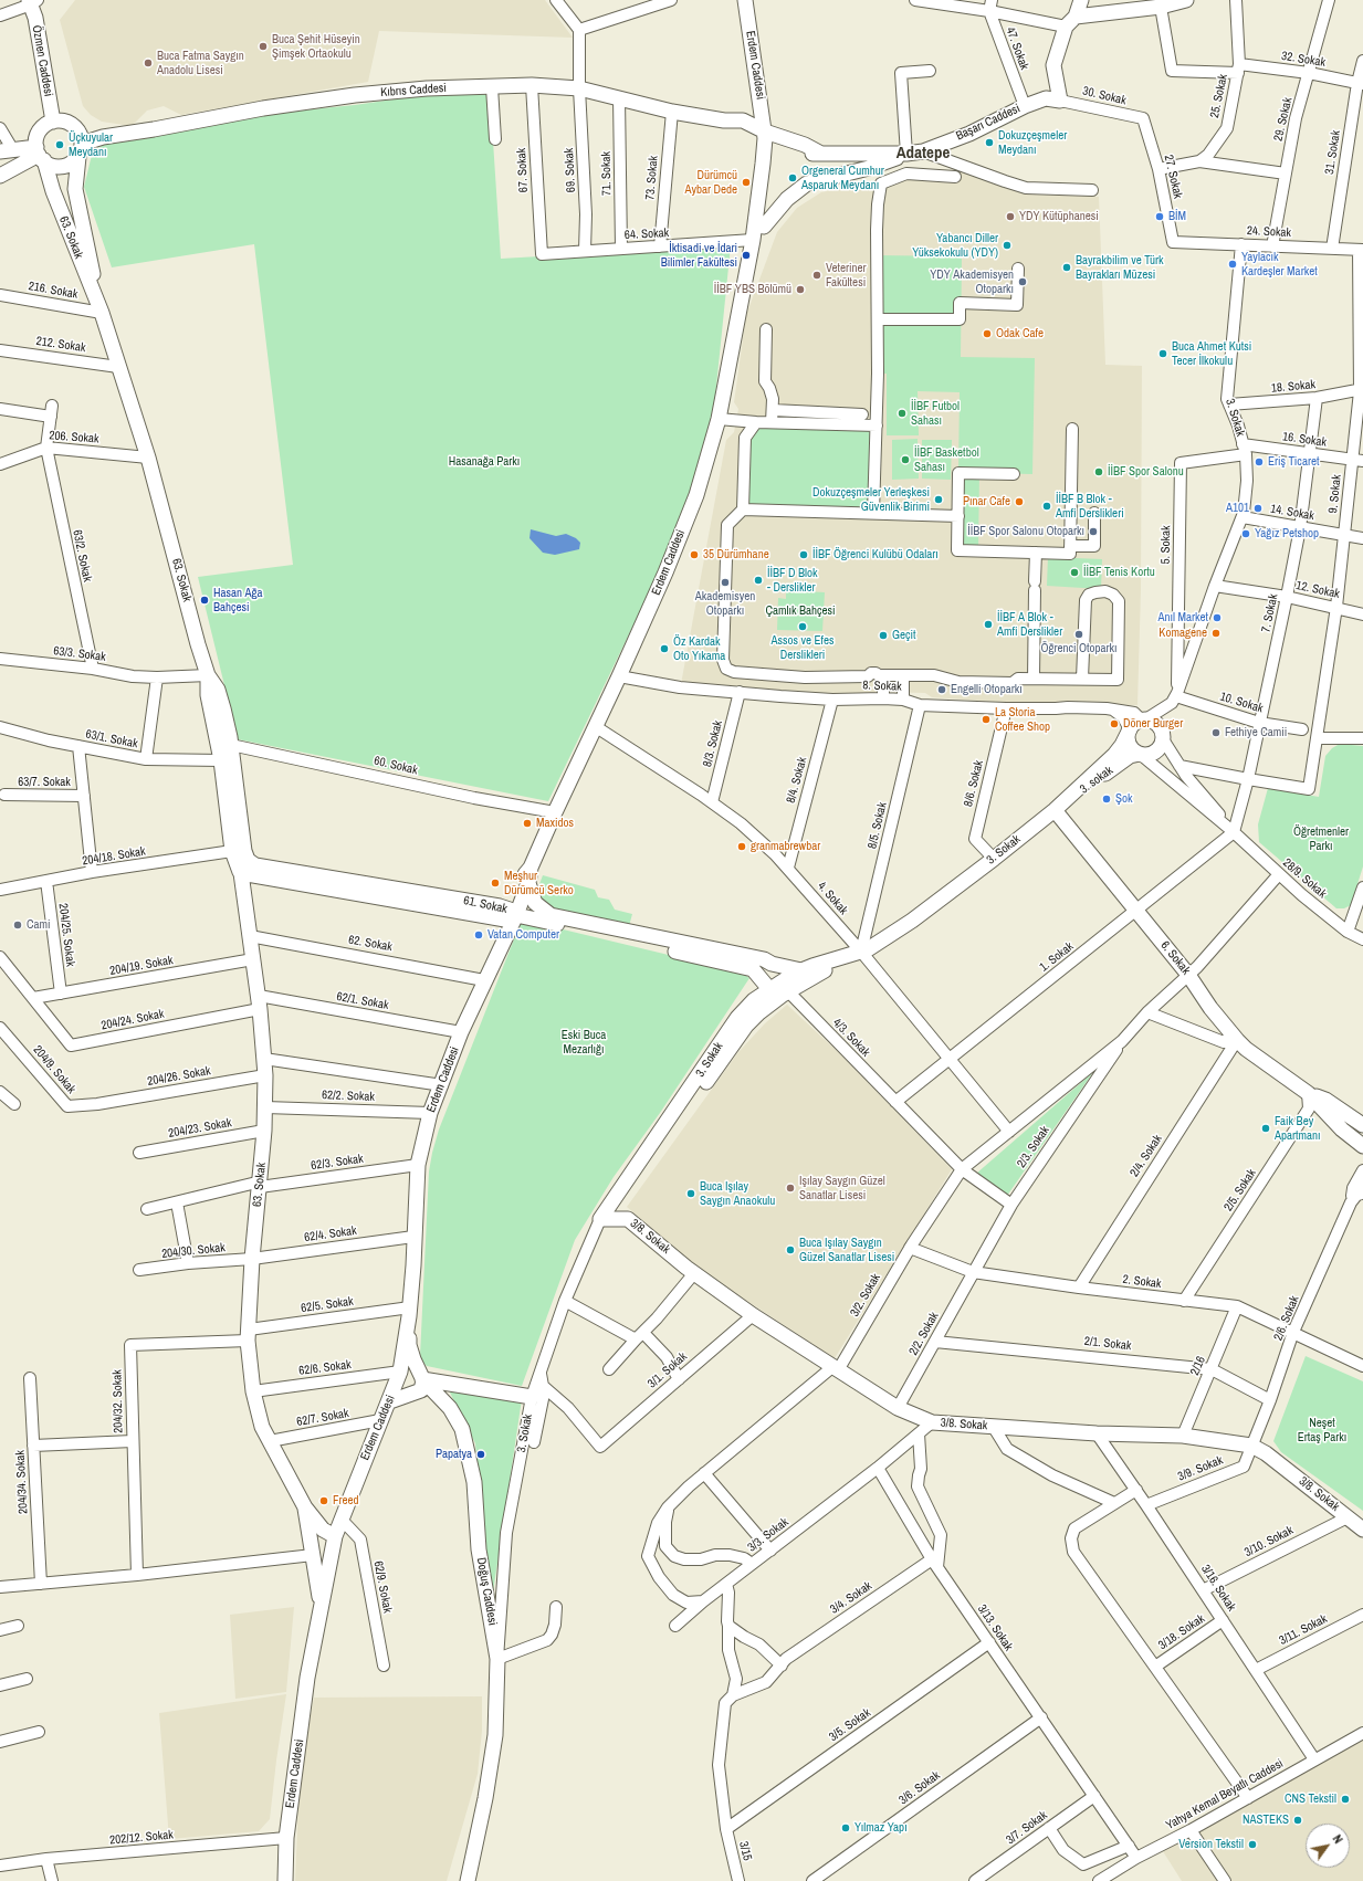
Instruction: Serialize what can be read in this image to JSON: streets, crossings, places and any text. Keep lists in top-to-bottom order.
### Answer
{
  "streets": {
    "main road": [
      "Erdem Caddesi",
      "Kıbrıs Caddesi",
      "Başarı Caddesi",
      "63. Sokak",
      "3. Sokak",
      "3. sokak",
      "61. Sokak",
      "6. Sokak",
      "3/8. Sokak",
      "Doğuş Caddesi"
    ],
    "street": [
      "47. Sokak",
      "32. Sokak",
      "30. Sokak",
      "25. Sokak",
      "29. Sokak",
      "31. Sokak",
      "67. Sokak",
      "69. Sokak",
      "71. Sokak",
      "27. Sokak",
      "73. Sokak",
      "24. Sokak",
      "64. Sokak",
      "216. Sokak",
      "212. Sokak",
      "18. Sokak",
      "206. Sokak",
      "16. Sokak",
      "9. Sokak",
      "14. Sokak",
      "5. Sokak",
      "63/2. Sokak",
      "12. Sokak",
      "7. Sokak",
      "63/3. Sokak",
      "8. Sokak",
      "10. Sokak",
      "63/1. Sokak",
      "8/3. Sokak",
      "60. Sokak",
      "8/4. Sokak",
      "63/7. Sokak",
      "8/6. Sokak",
      "8/5. Sokak",
      "204/18. Sokak",
      "28/9. Sokak",
      "4. Sokak",
      "204/25. Sokak",
      "62. Sokak",
      "1. Sokak",
      "204/19. Sokak",
      "62/1. Sokak",
      "204/24. Sokak",
      "4/3. Sokak",
      "204/9. Sokak",
      "204/26. Sokak",
      "62/2. Sokak",
      "204/23. Sokak",
      "2/3. Sokak",
      "2/4. Sokak",
      "62/3. Sokak",
      "2/5. Sokak",
      "62/4. Sokak",
      "204/30. Sokak",
      "2. Sokak",
      "3/2. Sokak",
      "62/5. Sokak",
      "2/6. Sokak",
      "2/2. Sokak",
      "2/1. Sokak",
      "2/16",
      "62/6. Sokak",
      "3/1. Sokak",
      "204/32. Sokak",
      "62/7. Sokak",
      "3/9. Sokak",
      "204/34. Sokak",
      "3/3. Sokak",
      "3/10. Sokak",
      "62/9. Sokak",
      "3/16. Sokak",
      "3/4. Sokak",
      "3/13. Sokak",
      "3/11. Sokak",
      "3/18. Sokak",
      "3/5. Sokak",
      "3/6. Sokak",
      "Yahya Kemal Beyatlı Caddesi",
      "3/7. Sokak",
      "202/12. Sokak",
      "3/15"
    ]
  },
  "crossings": [
    ["47. Sokak", "Başarı Caddesi"],
    ["32. Sokak", "25. Sokak"],
    ["32. Sokak", "29. Sokak"],
    ["32. Sokak", "31. Sokak"],
    ["Erdem Caddesi", "Kıbrıs Caddesi"],
    ["Erdem Caddesi", "Başarı Caddesi"],
    ["Erdem Caddesi", "64. Sokak"],
    ["Erdem Caddesi", "8. Sokak"],
    ["Erdem Caddesi", "60. Sokak"],
    ["Erdem Caddesi", "4. Sokak"],
    ["Erdem Caddesi", "61. Sokak"],
    ["Erdem Caddesi", "62. Sokak"],
    ["Erdem Caddesi", "62/1. Sokak"],
    ["Erdem Caddesi", "62/2. Sokak"],
    ["Erdem Caddesi", "62/3. Sokak"],
    ["Erdem Caddesi", "62/4. Sokak"],
    ["Erdem Caddesi", "62/5. Sokak"],
    ["Erdem Caddesi", "62/6. Sokak"],
    ["Erdem Caddesi", "62/7. Sokak"],
    ["Erdem Caddesi", "62/9. Sokak"],
    ["Erdem Caddesi", "Doğuş Caddesi"],
    ["Erdem Caddesi", "202/12. Sokak"],
    ["Kıbrıs Caddesi", "Başarı Caddesi"],
    ["Kıbrıs Caddesi", "67. Sokak"],
    ["Kıbrıs Caddesi", "69. Sokak"],
    ["Kıbrıs Caddesi", "71. Sokak"],
    ["Kıbrıs Caddesi", "73. Sokak"],
    ["Kıbrıs Caddesi", "63. Sokak"],
    ["30. Sokak", "Başarı Caddesi"],
    ["30. Sokak", "27. Sokak"],
    ["29. Sokak", "24. Sokak"],
    ["31. Sokak", "24. Sokak"],
    ["67. Sokak", "64. Sokak"],
    ["69. Sokak", "64. Sokak"],
    ["71. Sokak", "64. Sokak"],
    ["27. Sokak", "24. Sokak"],
    ["73. Sokak", "64. Sokak"],
    ["24. Sokak", "3. Sokak"],
    ["24. Sokak", "9. Sokak"],
    ["63. Sokak", "216. Sokak"],
    ["63. Sokak", "212. Sokak"],
    ["63. Sokak", "206. Sokak"],
    ["63. Sokak", "63/3. Sokak"],
    ["63. Sokak", "60. Sokak"],
    ["63. Sokak", "204/18. Sokak"],
    ["63. Sokak", "61. Sokak"],
    ["63. Sokak", "62. Sokak"],
    ["63. Sokak", "204/19. Sokak"],
    ["63. Sokak", "62/1. Sokak"],
    ["63. Sokak", "204/24. Sokak"],
    ["63. Sokak", "204/26. Sokak"],
    ["63. Sokak", "62/2. Sokak"],
    ["63. Sokak", "204/23. Sokak"],
    ["63. Sokak", "62/3. Sokak"],
    ["63. Sokak", "62/4. Sokak"],
    ["63. Sokak", "204/30. Sokak"],
    ["63. Sokak", "62/5. Sokak"],
    ["63. Sokak", "62/6. Sokak"],
    ["63. Sokak", "204/32. Sokak"],
    ["63. Sokak", "62/7. Sokak"],
    ["18. Sokak", "3. Sokak"],
    ["18. Sokak", "9. Sokak"],
    ["18. Sokak", "7. Sokak"],
    ["3. Sokak", "16. Sokak"],
    ["3. Sokak", "14. Sokak"],
    ["3. Sokak", "5. Sokak"],
    ["3. Sokak", "12. Sokak"],
    ["3. Sokak", "8. Sokak"],
    ["3. Sokak", "10. Sokak"],
    ["3. Sokak", "3. sokak"],
    ["3. Sokak", "8/6. Sokak"],
    ["3. Sokak", "8/5. Sokak"],
    ["3. Sokak", "28/9. Sokak"],
    ["3. Sokak", "4. Sokak"],
    ["3. Sokak", "6. Sokak"],
    ["3. Sokak", "4/3. Sokak"],
    ["3. Sokak", "3/8. Sokak"],
    ["3. Sokak", "Doğuş Caddesi"],
    ["206. Sokak", "63/2. Sokak"],
    ["16. Sokak", "9. Sokak"],
    ["16. Sokak", "5. Sokak"],
    ["16. Sokak", "7. Sokak"],
    ["9. Sokak", "14. Sokak"],
    ["9. Sokak", "12. Sokak"],
    ["9. Sokak", "7. Sokak"],
    ["9. Sokak", "28/9. Sokak"],
    ["14. Sokak", "7. Sokak"],
    ["5. Sokak", "10. Sokak"],
    ["63/2. Sokak", "63/3. Sokak"],
    ["12. Sokak", "7. Sokak"],
    ["7. Sokak", "10. Sokak"],
    ["7. Sokak", "28/9. Sokak"],
    ["7. Sokak", "1. Sokak"],
    ["8. Sokak", "8/3. Sokak"],
    ["8. Sokak", "8/4. Sokak"],
    ["8. Sokak", "3. sokak"],
    ["8. Sokak", "8/6. Sokak"],
    ["8. Sokak", "8/5. Sokak"],
    ["8. Sokak", "28/9. Sokak"],
    ["63/1. Sokak", "63/7. Sokak"],
    ["8/3. Sokak", "4. Sokak"],
    ["8/4. Sokak", "4. Sokak"],
    ["3. sokak", "28/9. Sokak"],
    ["3. sokak", "6. Sokak"],
    ["63/7. Sokak", "204/18. Sokak"],
    ["8/5. Sokak", "4. Sokak"],
    ["204/18. Sokak", "204/25. Sokak"],
    ["28/9. Sokak", "1. Sokak"],
    ["28/9. Sokak", "2/3. Sokak"],
    ["4. Sokak", "1. Sokak"],
    ["4. Sokak", "2/3. Sokak"],
    ["204/25. Sokak", "204/19. Sokak"],
    ["1. Sokak", "6. Sokak"],
    ["1. Sokak", "4/3. Sokak"],
    ["6. Sokak", "2/3. Sokak"],
    ["6. Sokak", "2/4. Sokak"],
    ["6. Sokak", "2/5. Sokak"],
    ["204/19. Sokak", "204/24. Sokak"],
    ["62/1. Sokak", "204/24. Sokak"],
    ["4/3. Sokak", "2/3. Sokak"],
    ["4/3. Sokak", "3/2. Sokak"],
    ["204/9. Sokak", "204/26. Sokak"],
    ["2/3. Sokak", "2. Sokak"],
    ["2/3. Sokak", "3/2. Sokak"],
    ["2/3. Sokak", "2/2. Sokak"],
    ["2/4. Sokak", "2. Sokak"],
    ["2/5. Sokak", "2. Sokak"],
    ["62/4. Sokak", "204/30. Sokak"],
    ["3/8. Sokak", "3/2. Sokak"],
    ["3/8. Sokak", "2/6. Sokak"],
    ["3/8. Sokak", "2/2. Sokak"],
    ["3/8. Sokak", "2/16"],
    ["3/8. Sokak", "3/1. Sokak"],
    ["3/8. Sokak", "3/9. Sokak"],
    ["3/8. Sokak", "3/10. Sokak"],
    ["3/8. Sokak", "3/16. Sokak"],
    ["2. Sokak", "3/2. Sokak"],
    ["2. Sokak", "2/6. Sokak"],
    ["2. Sokak", "2/2. Sokak"],
    ["2. Sokak", "2/16"],
    ["3/2. Sokak", "3/3. Sokak"],
    ["62/5. Sokak", "204/32. Sokak"],
    ["62/5. Sokak", "Doğuş Caddesi"],
    ["2/6. Sokak", "2/1. Sokak"],
    ["2/6. Sokak", "3/9. Sokak"],
    ["2/2. Sokak", "2/1. Sokak"],
    ["2/1. Sokak", "2/16"],
    ["3/9. Sokak", "3/16. Sokak"],
    ["3/3. Sokak", "3/13. Sokak"],
    ["3/3. Sokak", "3/15"],
    ["3/10. Sokak", "3/16. Sokak"],
    ["3/16. Sokak", "3/11. Sokak"],
    ["3/16. Sokak", "3/18. Sokak"],
    ["3/16. Sokak", "Yahya Kemal Beyatlı Caddesi"],
    ["3/4. Sokak", "3/13. Sokak"],
    ["3/4. Sokak", "3/15"],
    ["3/13. Sokak", "3/5. Sokak"],
    ["3/13. Sokak", "3/6. Sokak"],
    ["3/13. Sokak", "Yahya Kemal Beyatlı Caddesi"],
    ["3/13. Sokak", "3/7. Sokak"],
    ["3/5. Sokak", "3/15"]
  ],
  "districts": ["Adatepe"],
  "parks": [
    "Hasanağa Parkı",
    "Çamlık Bahçesi",
    "Öğretmenler Parkı",
    "Eski Buca Mezarlığı",
    "Neşet Ertaş Parkı"
  ],
  "places": [
    "Buca Şehit Hüseyin Şimşek Ortaokulu",
    "Buca Fatma Saygın Anadolu Lisesi",
    "Dokuzçeşmeler Meydanı",
    "Üçkuyular Meydanı",
    "Orgeneral Cumhur Asparuk Meydanı",
    "Dürümcü Aybar Dede",
    "YDY Kütüphanesi",
    "BİM",
    "Yabancı Diller Yüksekokulu (YDY)",
    "İktisadi ve İdari Bilimler Fakültesi",
    "Yaylacık Kardeşler Market",
    "Bayrakbilim ve Türk Bayrakları Müzesi",
    "Veteriner Fakültesi",
    "YDY Akademisyen Otoparkı",
    "İİBF YBS Bölümü",
    "Odak Cafe",
    "Buca Ahmet Kutsi Tecer İlkokulu",
    "İİBF Futbol Sahası",
    "İİBF Basketbol Sahası",
    "Eriş Ticaret",
    "İİBF Spor Salonu",
    "Dokuzçeşmeler Yerleşkesi Güvenlik Birimi",
    "Pınar Cafe",
    "İİBF B Blok - Amfi Derslikleri",
    "A101",
    "İİBF Spor Salonu Otoparkı",
    "Yağız Petshop",
    "35 Dürümhane",
    "İİBF Öğrenci Kulübü Odaları",
    "İİBF Tenis Kortu",
    "İİBF D Blok - Derslikler",
    "Akademisyen Otoparkı",
    "Hasan Ağa Bahçesi",
    "Anıl Market",
    "İİBF A Blok - Amfi Derslikler",
    "Assos ve Efes Derslikleri",
    "Komagene",
    "Öğrenci Otoparkı",
    "Geçit",
    "Öz Kardak Oto Yıkama",
    "Engelli Otoparkı",
    "La Storia Coffee Shop",
    "Döner Burger",
    "Fethiye Camii",
    "Şok",
    "Maxidos",
    "granmabrewbar",
    "Meşhur Dürümcü Serko",
    "Cami",
    "Vatan Computer",
    "Faik Bey Apartmanı",
    "Işılay Saygın Güzel Sanatlar Lisesi",
    "Buca Işılay Saygın Anaokulu",
    "Buca Işılay Saygın Güzel Sanatlar Lisesi",
    "Papatya",
    "Freed",
    "CNS Tekstil",
    "NASTEKS",
    "Yılmaz Yapı",
    "Version Tekstil"
  ],
  "north": "top right"
}
